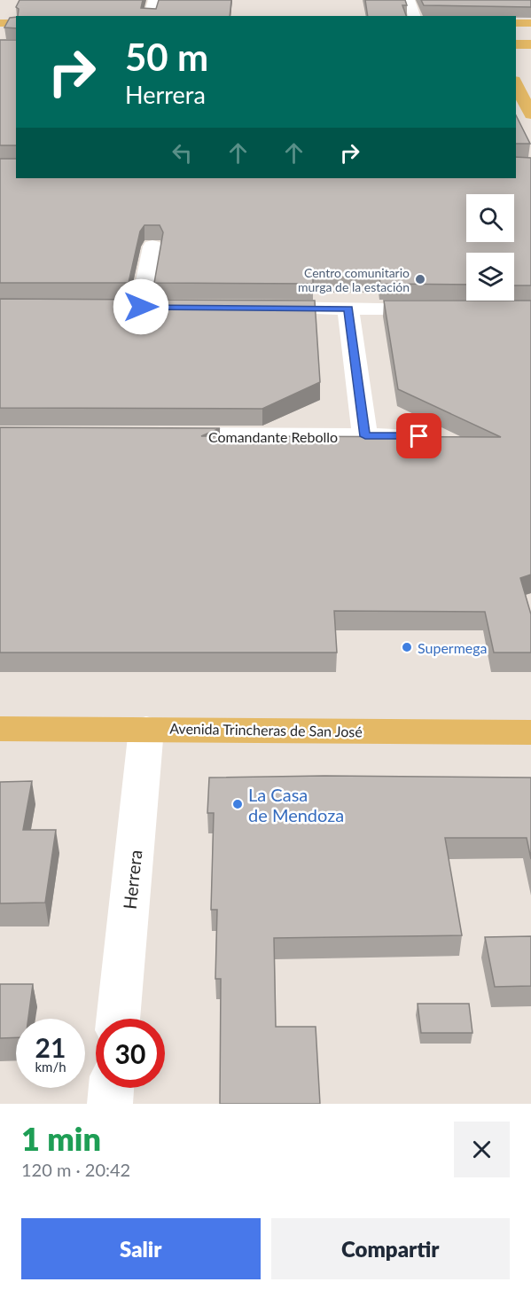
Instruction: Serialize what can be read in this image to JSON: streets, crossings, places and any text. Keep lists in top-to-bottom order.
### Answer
{
  "streets": {
    "main road": ["Avenida Trincheras de San José"],
    "street": ["Comandante Rebollo", "Herrera"]
  },
  "crossings": [
    ["Avenida Trincheras de San José", "Herrera"]
  ],
  "places": ["Centro comunitario murga de la estación", "Supermega", "La Casa de Mendoza"],
  "page": {
    "turn": ["50 m", "Herrera"],
    "speed": "21 km/h",
    "limit": "30",
    "heading": ["1 min", "120 m · 20:42"],
    "buttons": ["Salir", "Compartir"]
  }
}
